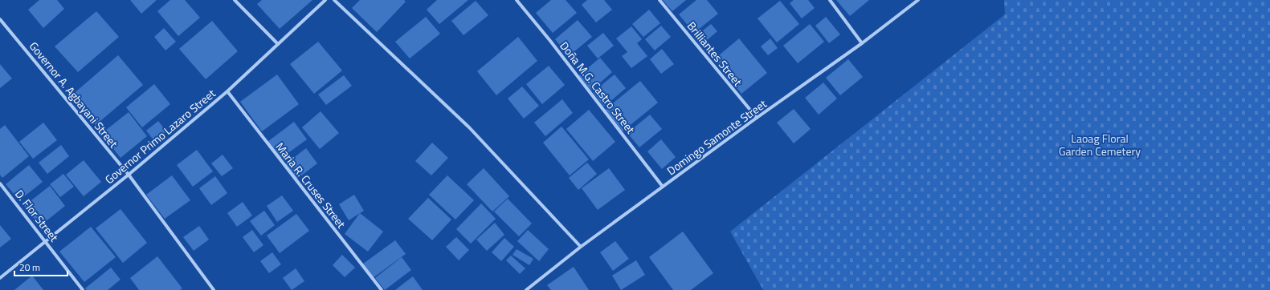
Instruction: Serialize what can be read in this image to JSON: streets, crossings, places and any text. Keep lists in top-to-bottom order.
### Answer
{
  "streets": {
    "street": [
      "Brilliantes Street",
      "Doña M.G. Castro Street",
      "Governor A. Agbayani Street",
      "Governor Primo Lazaro Street",
      "Domingo Samonte Street",
      "Maria R. Cruses Street",
      "D. Flor Street"
    ]
  },
  "crossings": [
    ["Brilliantes Street", "Domingo Samonte Street"],
    ["Doña M.G. Castro Street", "Domingo Samonte Street"],
    ["Governor A. Agbayani Street", "Governor Primo Lazaro Street"],
    ["Governor Primo Lazaro Street", "Maria R. Cruses Street"],
    ["Governor Primo Lazaro Street", "D. Flor Street"]
  ],
  "parks": ["Laoag Floral Garden Cemetery"],
  "scale_bar": "20 m"
}
